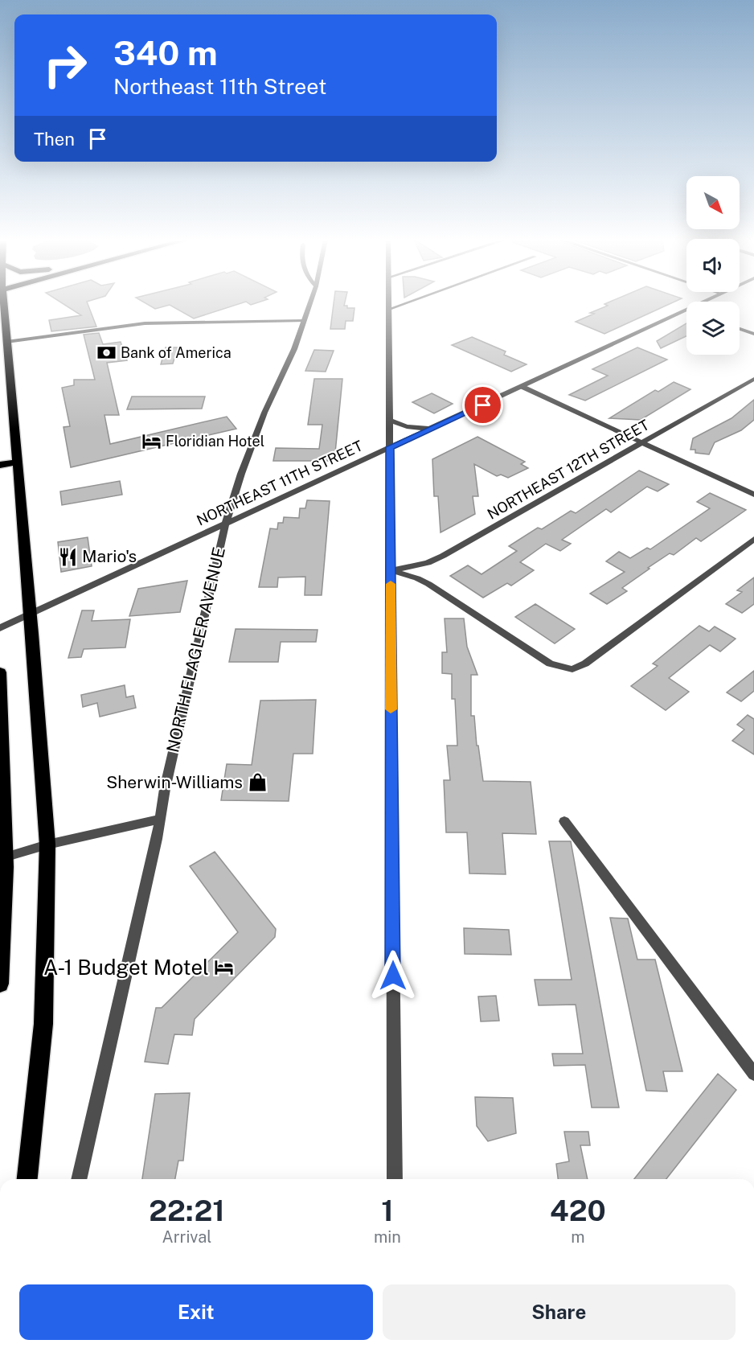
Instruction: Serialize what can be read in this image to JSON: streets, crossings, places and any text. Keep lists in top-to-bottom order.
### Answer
{
  "streets": {
    "street": ["NORTHEAST 12TH STREET", "NORTHEAST 11TH STREET", "NORTH FLAGLER AVENUE"]
  },
  "crossings": [
    ["NORTHEAST 11TH STREET", "NORTH FLAGLER AVENUE"]
  ],
  "places": {
    "bank": ["Bank of America"],
    "hotel": ["Floridian Hotel", "A-1 Budget Motel"],
    "restaurant": ["Mario's"],
    "shop": ["Sherwin-Williams"]
  },
  "north": "bottom right",
  "page": {
    "turn": ["340 m", "Northeast 11th Street"],
    "then": "Then",
    "eta": [
      "22:21",
      "Arrival",
      "1",
      "min",
      "420",
      "m"
    ],
    "buttons": ["Exit", "Share"]
  }
}
